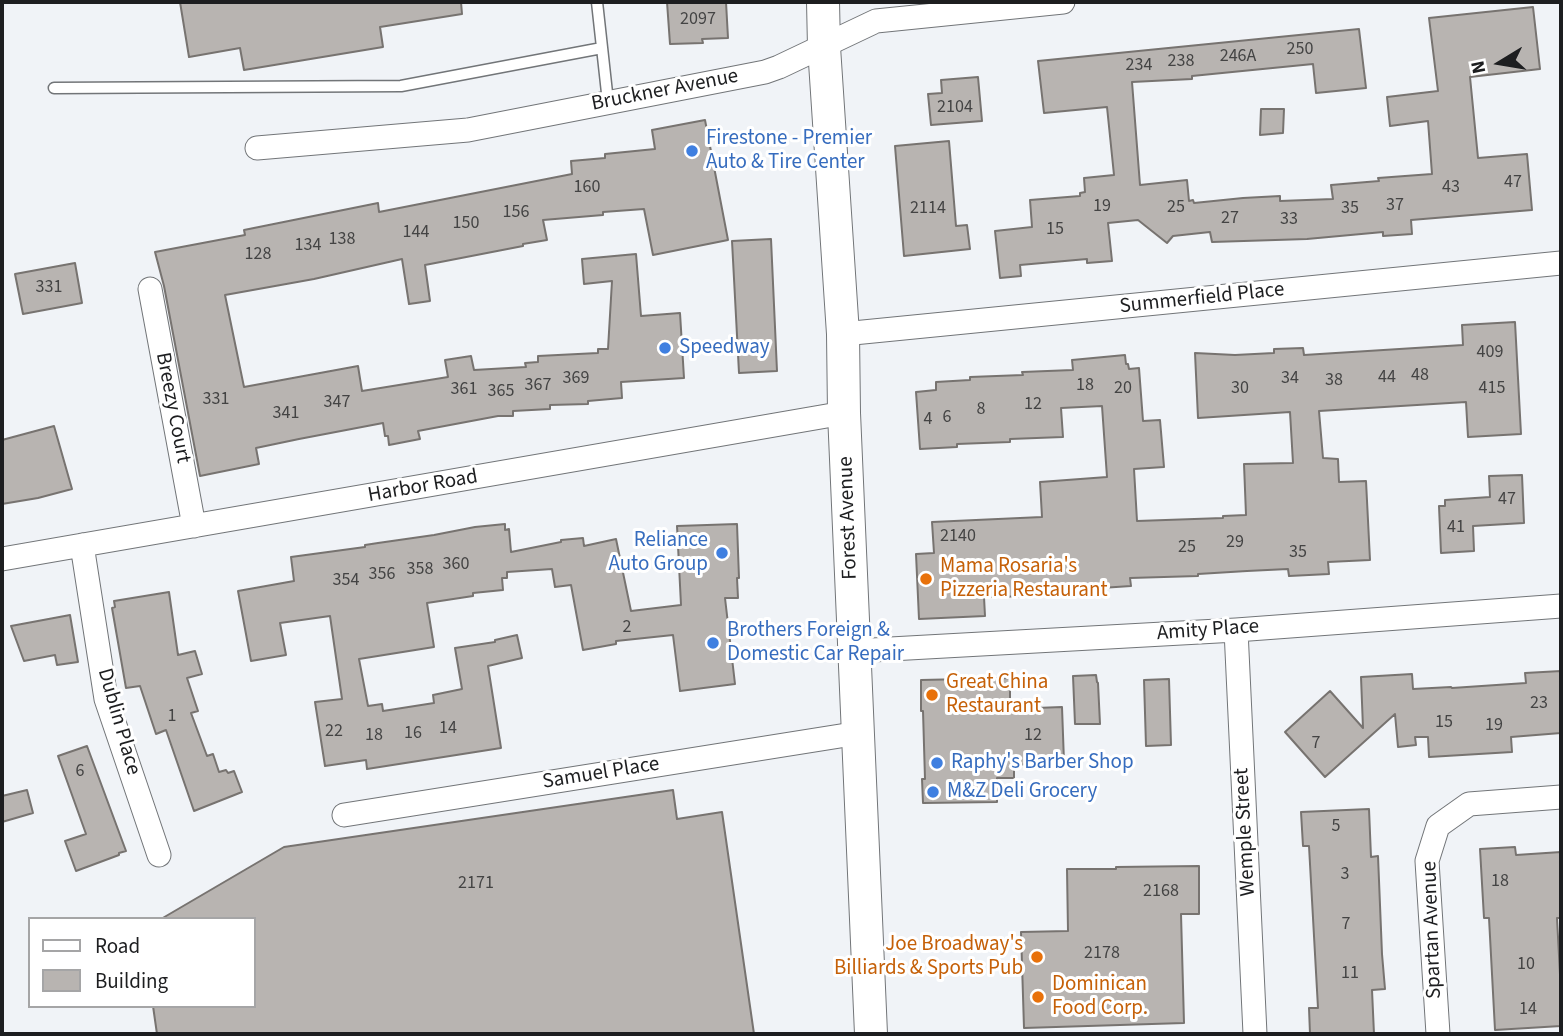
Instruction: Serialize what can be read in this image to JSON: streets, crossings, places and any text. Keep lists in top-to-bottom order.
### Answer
{
  "streets": {
    "main road": ["Forest Avenue"],
    "street": [
      "Bruckner Avenue",
      "Summerfield Place",
      "Breezy Court",
      "Harbor Road",
      "Amity Place",
      "Dublin Place",
      "Samuel Place",
      "Wemple Street",
      "Spartan Avenue"
    ]
  },
  "crossings": [
    ["Bruckner Avenue", "Forest Avenue"],
    ["Summerfield Place", "Forest Avenue"],
    ["Breezy Court", "Harbor Road"],
    ["Harbor Road", "Forest Avenue"],
    ["Harbor Road", "Dublin Place"],
    ["Forest Avenue", "Amity Place"],
    ["Forest Avenue", "Samuel Place"],
    ["Amity Place", "Wemple Street"]
  ],
  "places": [
    "Firestone - Premier Auto & Tire Center",
    "Speedway",
    "Reliance Auto Group",
    "Mama Rosaria's Pizzeria Restaurant",
    "Brothers Foreign & Domestic Car Repair",
    "Great China Restaurant",
    "Raphy's Barber Shop",
    "M&Z Deli Grocery",
    "Joe Broadway's Billiards & Sports Pub",
    "Dominican Food Corp."
  ],
  "house_numbers": [
    "2097",
    "250",
    "246A",
    "238",
    "234",
    "2104",
    "47",
    "160",
    "43",
    "37",
    "19",
    "25",
    "2114",
    "35",
    "156",
    "27",
    "33",
    "150",
    "15",
    "144",
    "138",
    "134",
    "128",
    "331",
    "409",
    "48",
    "44",
    "369",
    "34",
    "38",
    "367",
    "18",
    "20",
    "30",
    "415",
    "361",
    "365",
    "331",
    "347",
    "12",
    "8",
    "341",
    "6",
    "4",
    "47",
    "41",
    "2140",
    "29",
    "25",
    "35",
    "360",
    "358",
    "356",
    "354",
    "2",
    "23",
    "1",
    "15",
    "19",
    "14",
    "22",
    "16",
    "18",
    "12",
    "7",
    "6",
    "5",
    "3",
    "18",
    "2171",
    "2168",
    "7",
    "2178",
    "10",
    "11",
    "14"
  ],
  "legend": ["Road", "Building"],
  "north": "left"
}
